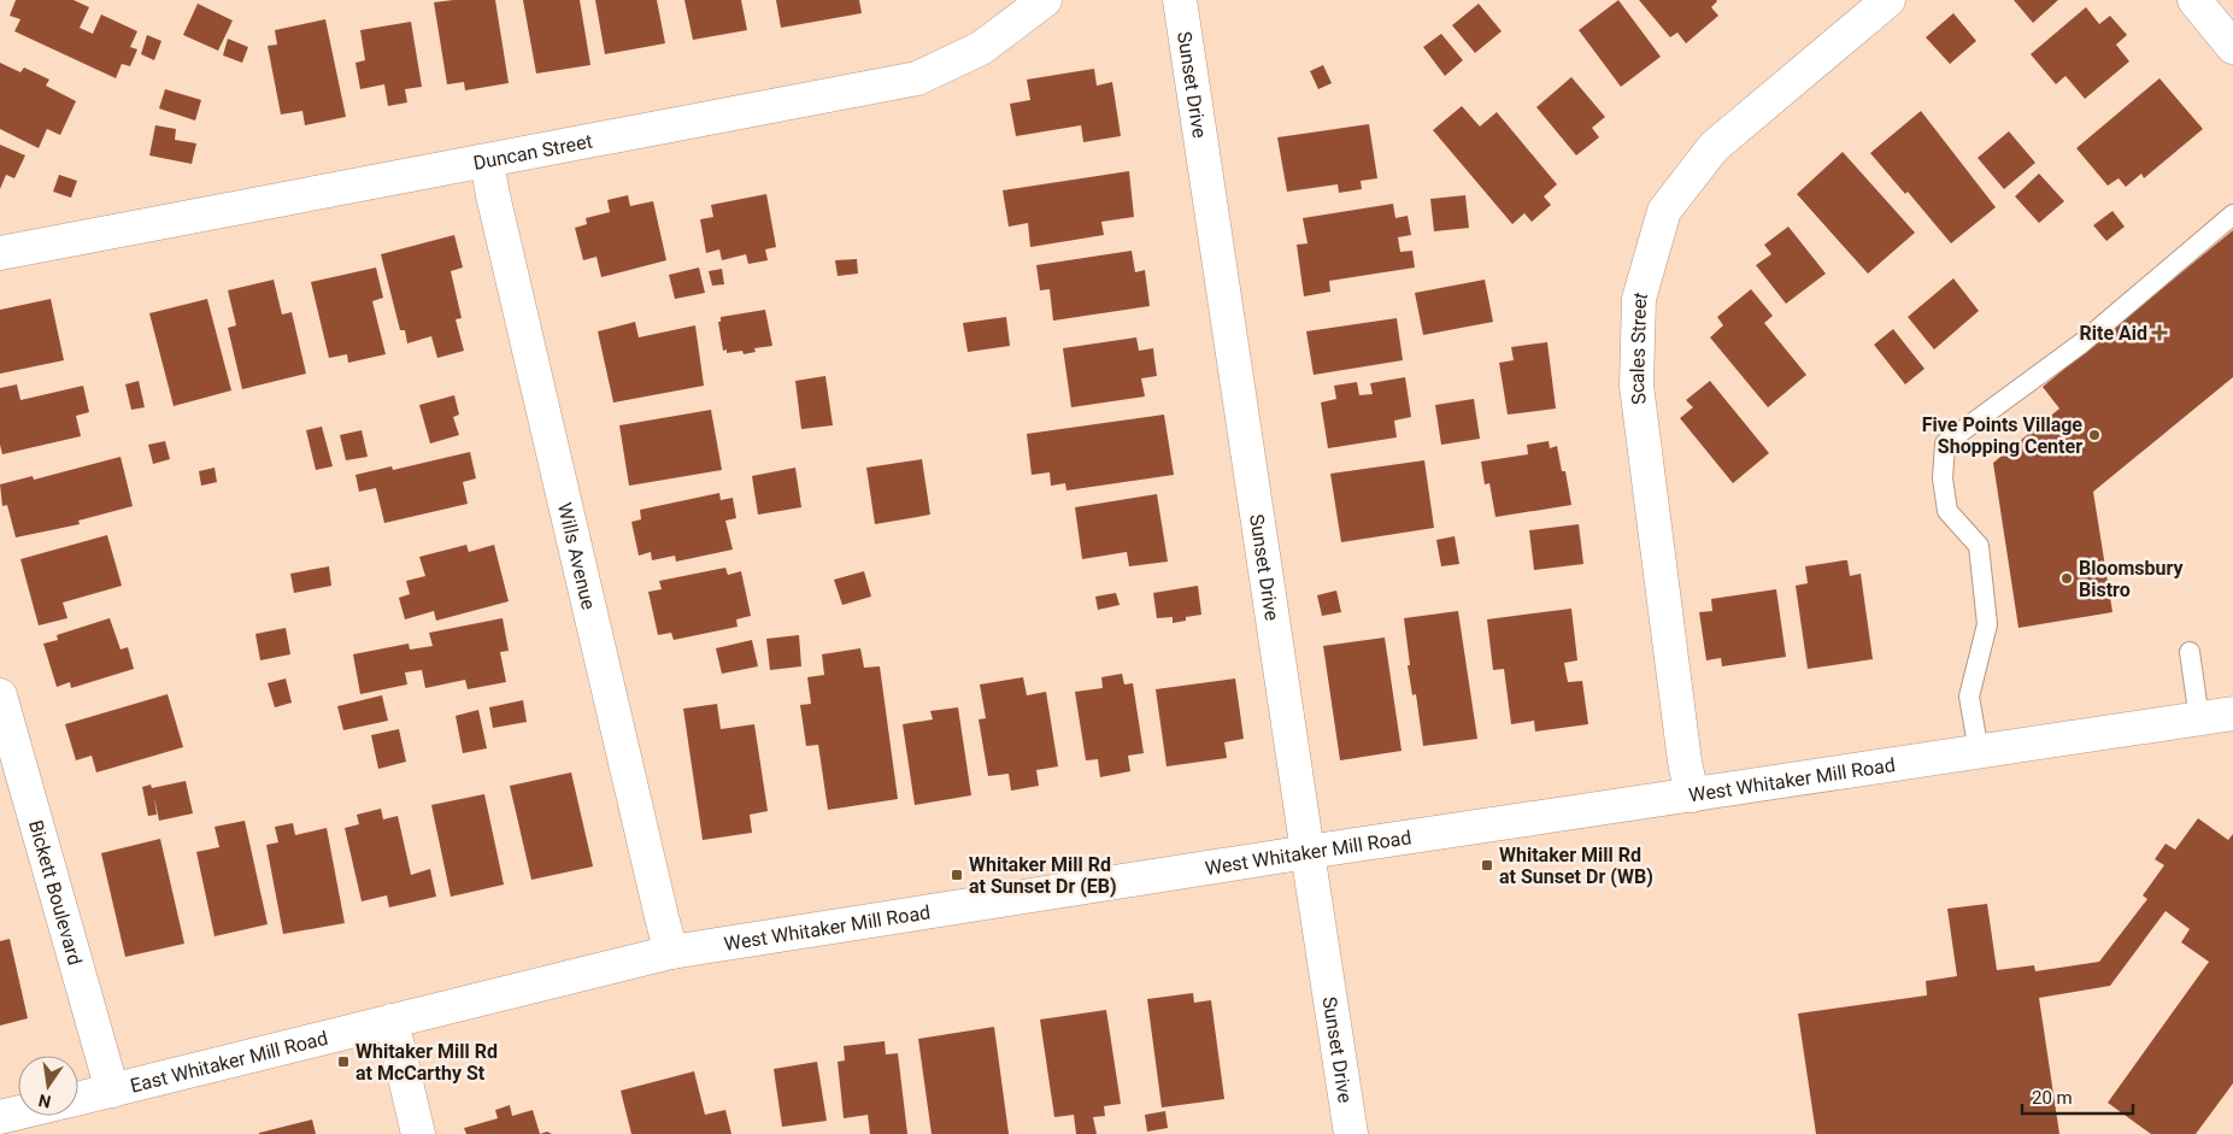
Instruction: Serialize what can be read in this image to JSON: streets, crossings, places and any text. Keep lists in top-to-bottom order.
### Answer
{
  "streets": {
    "street": [
      "Sunset Drive",
      "Duncan Street",
      "Scales Street",
      "Wills Avenue",
      "West Whitaker Mill Road",
      "Bickett Boulevard",
      "East Whitaker Mill Road"
    ]
  },
  "crossings": [
    ["Sunset Drive", "West Whitaker Mill Road"],
    ["Duncan Street", "Wills Avenue"],
    ["Scales Street", "West Whitaker Mill Road"],
    ["Wills Avenue", "West Whitaker Mill Road"],
    ["West Whitaker Mill Road", "East Whitaker Mill Road"],
    ["Bickett Boulevard", "East Whitaker Mill Road"]
  ],
  "places": {
    "health": ["Rite Aid"],
    "other": ["Five Points Village Shopping Center", "Bloomsbury Bistro"],
    "transit": ["Whitaker Mill Rd at Sunset Dr (WB)", "Whitaker Mill Rd at Sunset Dr (EB)", "Whitaker Mill Rd at McCarthy St"]
  },
  "scale_bar": "20 m",
  "north": "bottom"
}
